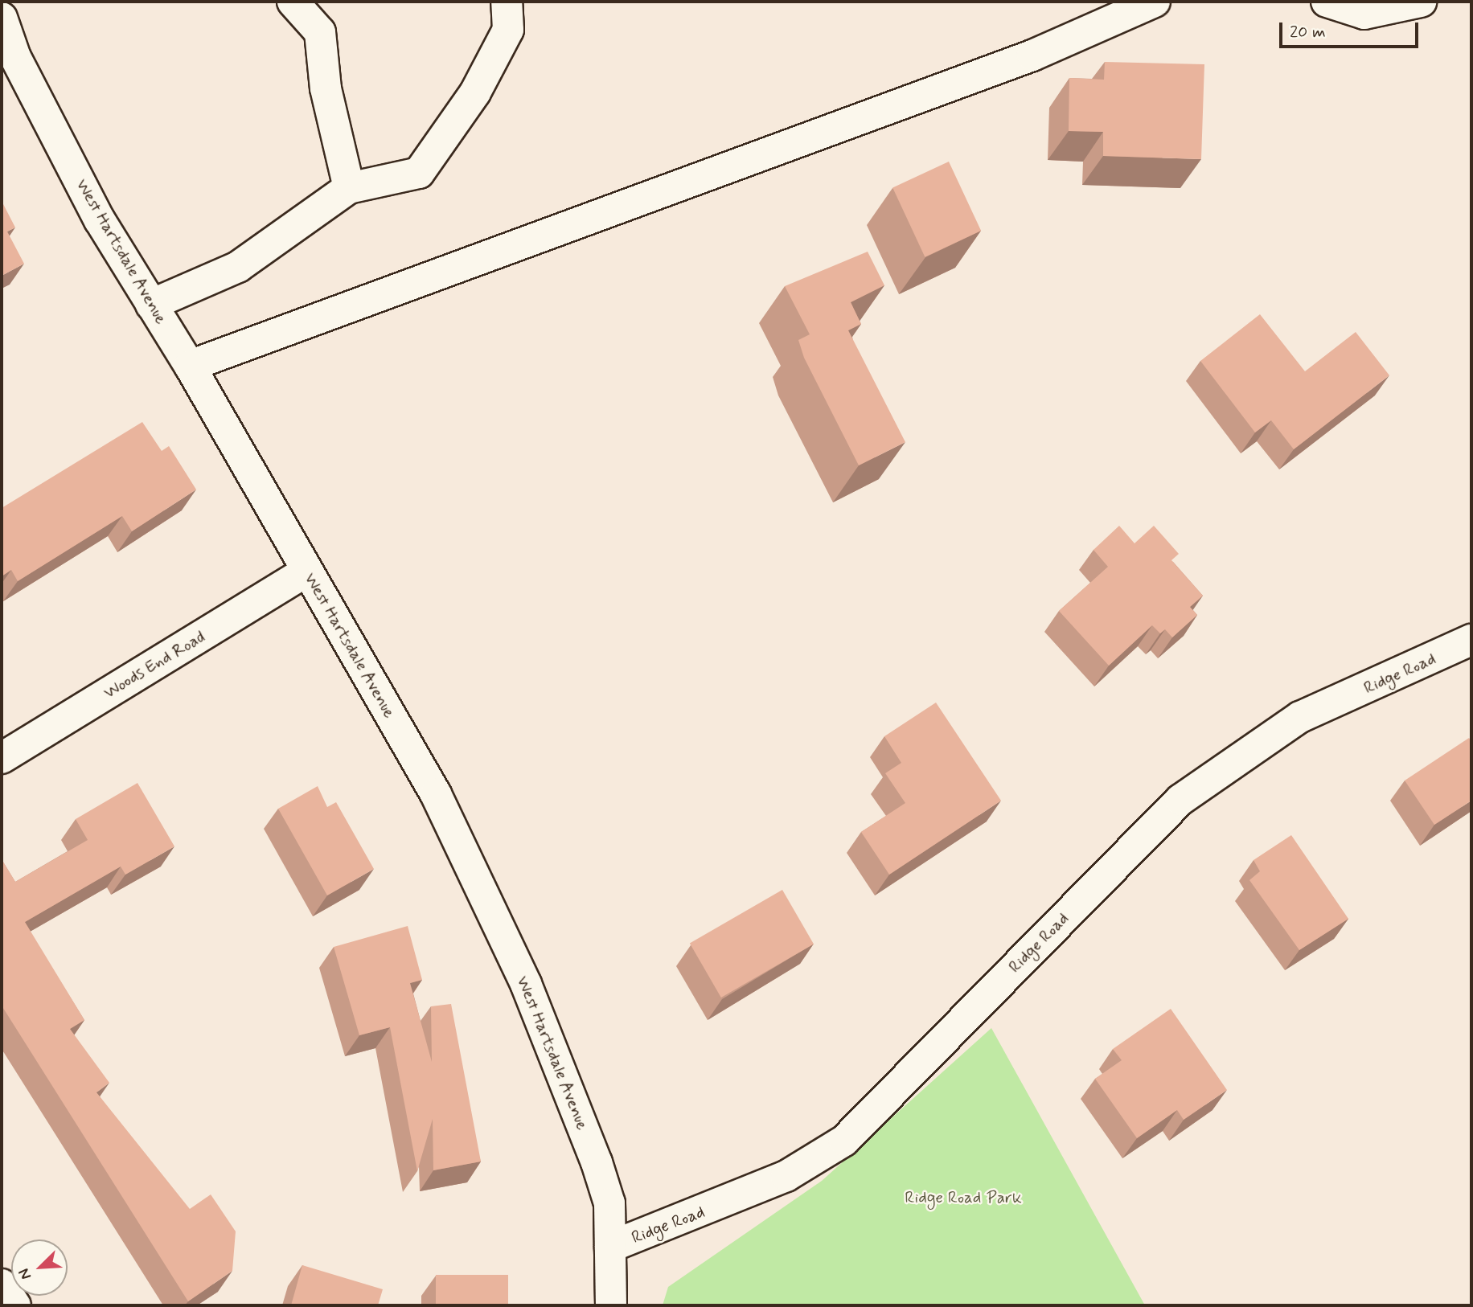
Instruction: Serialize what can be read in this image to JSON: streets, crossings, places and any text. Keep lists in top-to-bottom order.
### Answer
{
  "streets": {
    "street": ["West Hartsdale Avenue", "Woods End Road", "Ridge Road"]
  },
  "crossings": [
    ["West Hartsdale Avenue", "Woods End Road"],
    ["West Hartsdale Avenue", "Ridge Road"]
  ],
  "parks": ["Ridge Road Park"],
  "scale_bar": "20 m",
  "north": "bottom left"
}
